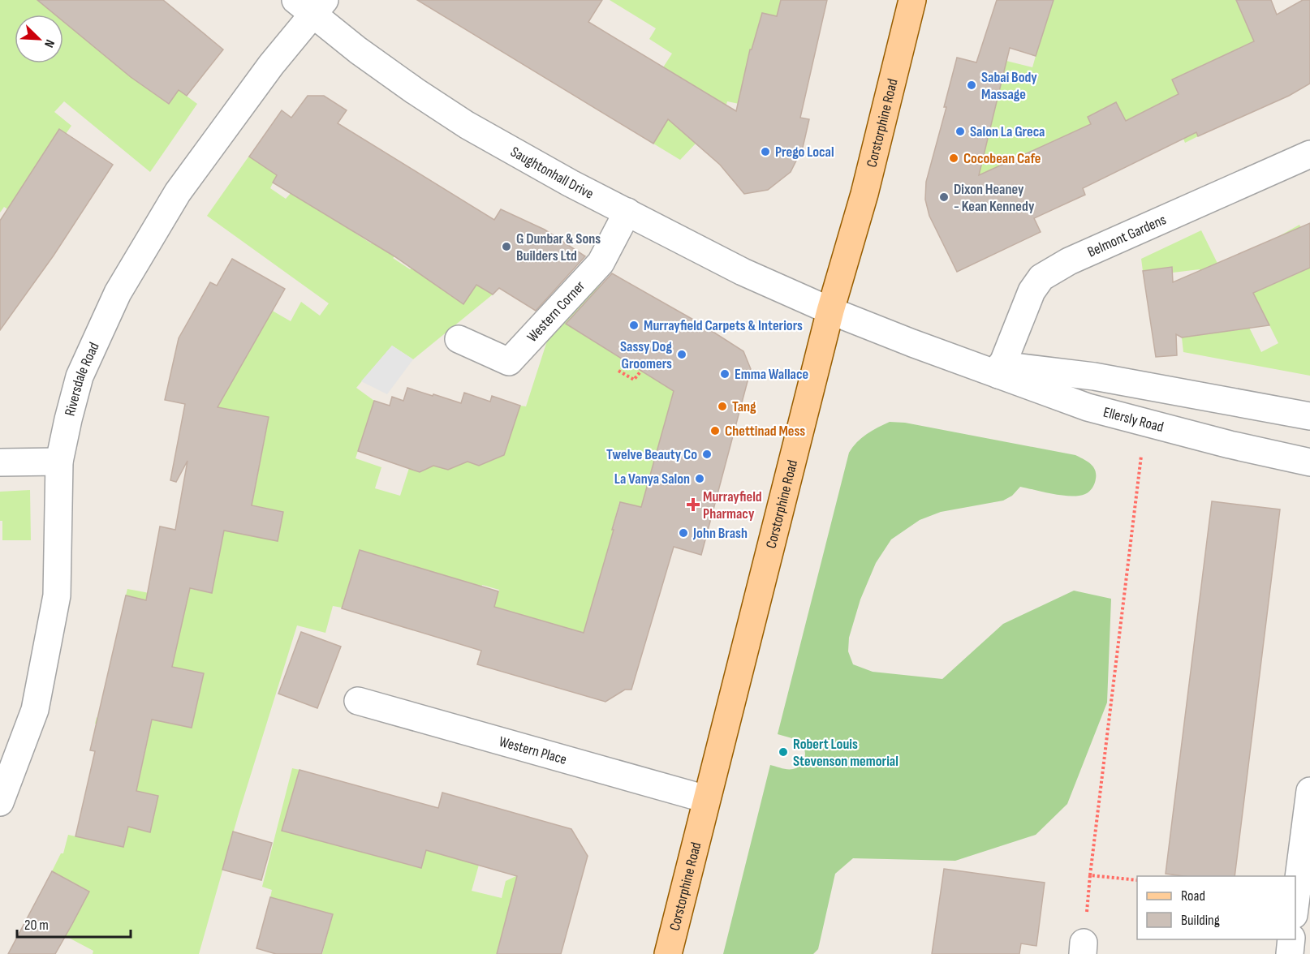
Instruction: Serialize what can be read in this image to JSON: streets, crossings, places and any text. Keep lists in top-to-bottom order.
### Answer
{
  "streets": {
    "main road": ["Corstorphine Road"],
    "street": [
      "Saughtonhall Drive",
      "Belmont Gardens",
      "Western Corner",
      "Riversdale Road",
      "Ellersly Road",
      "Western Place"
    ]
  },
  "crossings": [
    ["Corstorphine Road", "Saughtonhall Drive"],
    ["Corstorphine Road", "Ellersly Road"],
    ["Corstorphine Road", "Western Place"],
    ["Saughtonhall Drive", "Western Corner"],
    ["Saughtonhall Drive", "Riversdale Road"],
    ["Saughtonhall Drive", "Ellersly Road"],
    ["Belmont Gardens", "Ellersly Road"]
  ],
  "places": {
    "other": [
      "Sabai Body Massage",
      "Salon La Greca",
      "Prego Local",
      "Cocobean Cafe",
      "Dixon Heaney - Kean Kennedy",
      "G Dunbar & Sons Builders Ltd",
      "Murrayfield Carpets & Interiors",
      "Sassy Dog Groomers",
      "Emma Wallace",
      "Tang",
      "Chettinad Mess",
      "Twelve Beauty Co",
      "La Vanya Salon",
      "John Brash",
      "Robert Louis Stevenson memorial"
    ],
    "health": ["Murrayfield Pharmacy"]
  },
  "legend": ["Road", "Building"],
  "scale_bar": "20 m",
  "north": "bottom right"
}
